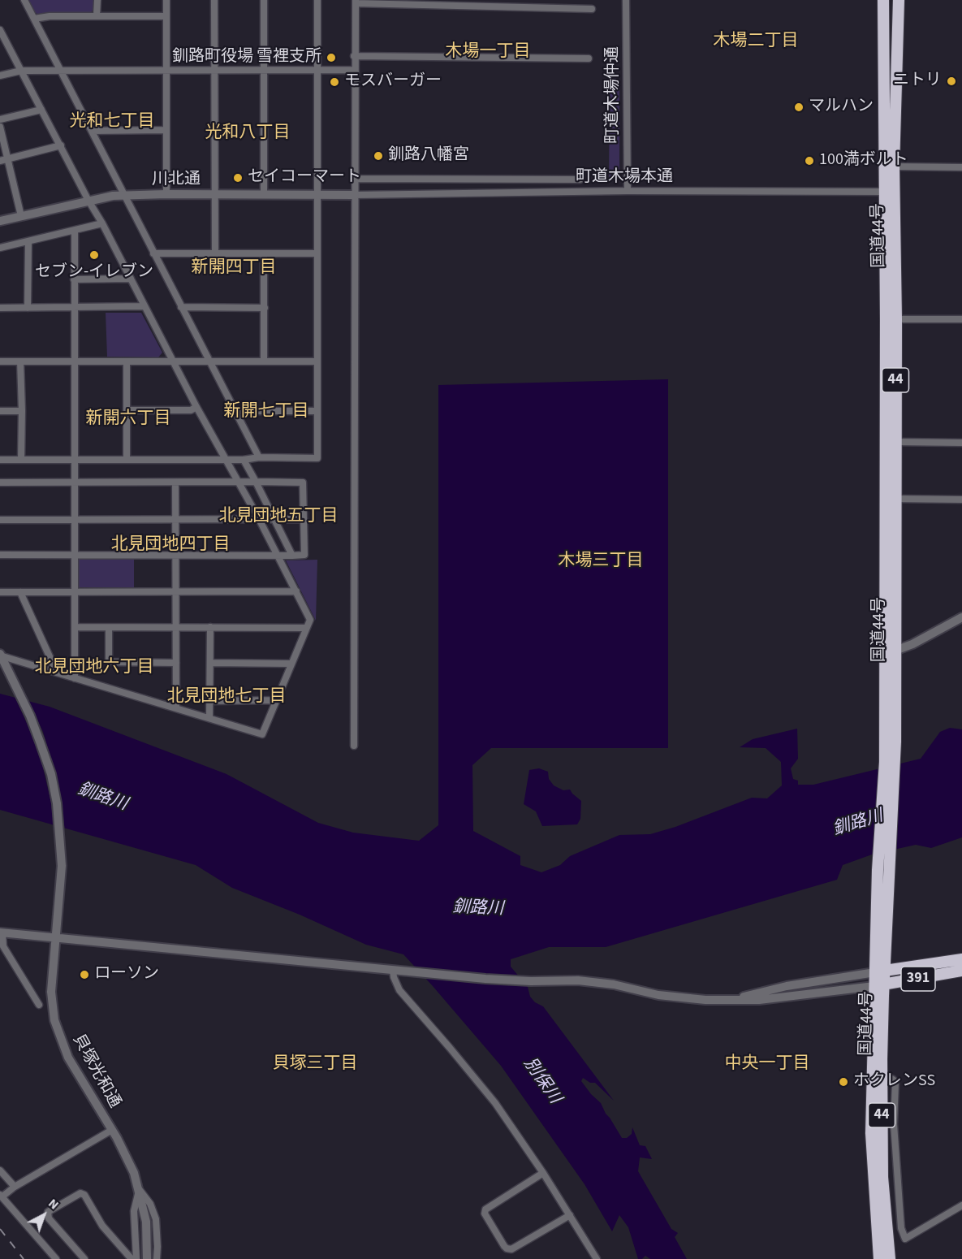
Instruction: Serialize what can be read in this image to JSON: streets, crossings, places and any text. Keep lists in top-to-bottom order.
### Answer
{
  "streets": {
    "highway": ["国道44号", "44", "391"],
    "street": [
      "町道木場仲通",
      "町道木場本通",
      "川北通",
      "貝塚光和通"
    ]
  },
  "crossings": [
    ["町道木場仲通", "町道木場本通"],
    ["町道木場本通", "川北通"],
    ["町道木場本通", "国道44号"],
    ["国道44号", "391"]
  ],
  "districts": [
    "木場二丁目",
    "木場一丁目",
    "光和七丁目",
    "光和八丁目",
    "新開四丁目",
    "新開七丁目",
    "新開六丁目",
    "北見団地五丁目",
    "北見団地四丁目",
    "木場三丁目",
    "北見団地六丁目",
    "北見団地七丁目",
    "貝塚三丁目",
    "中央一丁目"
  ],
  "water": ["釧路川", "別保川"],
  "places": [
    "釧路町役場 雪裡支所",
    "ニトリ",
    "モスバーガー",
    "マルハン",
    "釧路八幡宮",
    "100満ボルト",
    "セイコーマート",
    "セブン-イレブン",
    "ローソン",
    "ホクレンSS"
  ],
  "north": "top right"
}
